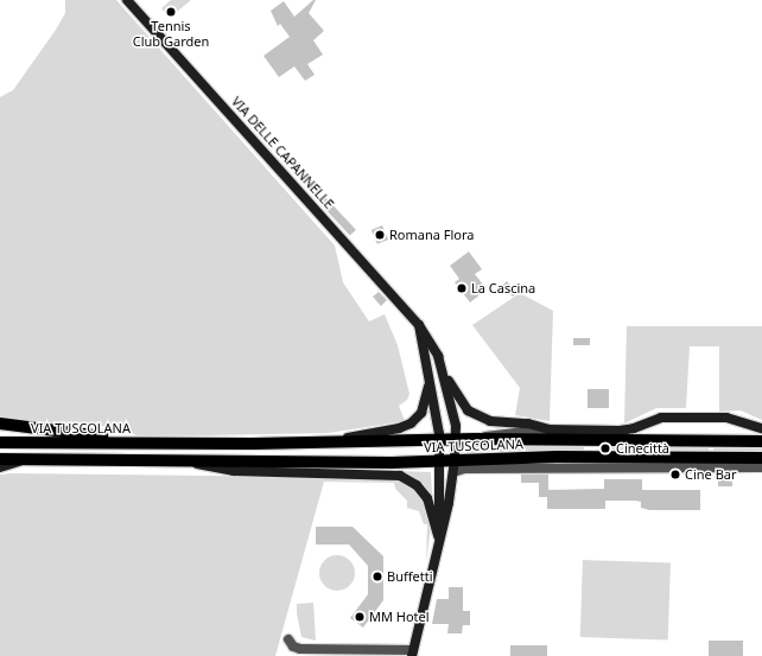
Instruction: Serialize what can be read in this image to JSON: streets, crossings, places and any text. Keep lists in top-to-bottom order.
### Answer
{
  "streets": {
    "main road": ["VIA TUSCOLANA"],
    "street": ["VIA DELLE CAPANNELLE"]
  },
  "crossings": [
    ["VIA DELLE CAPANNELLE", "VIA TUSCOLANA"]
  ],
  "places": [
    "Tennis Club Garden",
    "Romana Flora",
    "La Cascina",
    "Cinecittà",
    "Cine Bar",
    "Buffetti",
    "MM Hotel"
  ]
}
